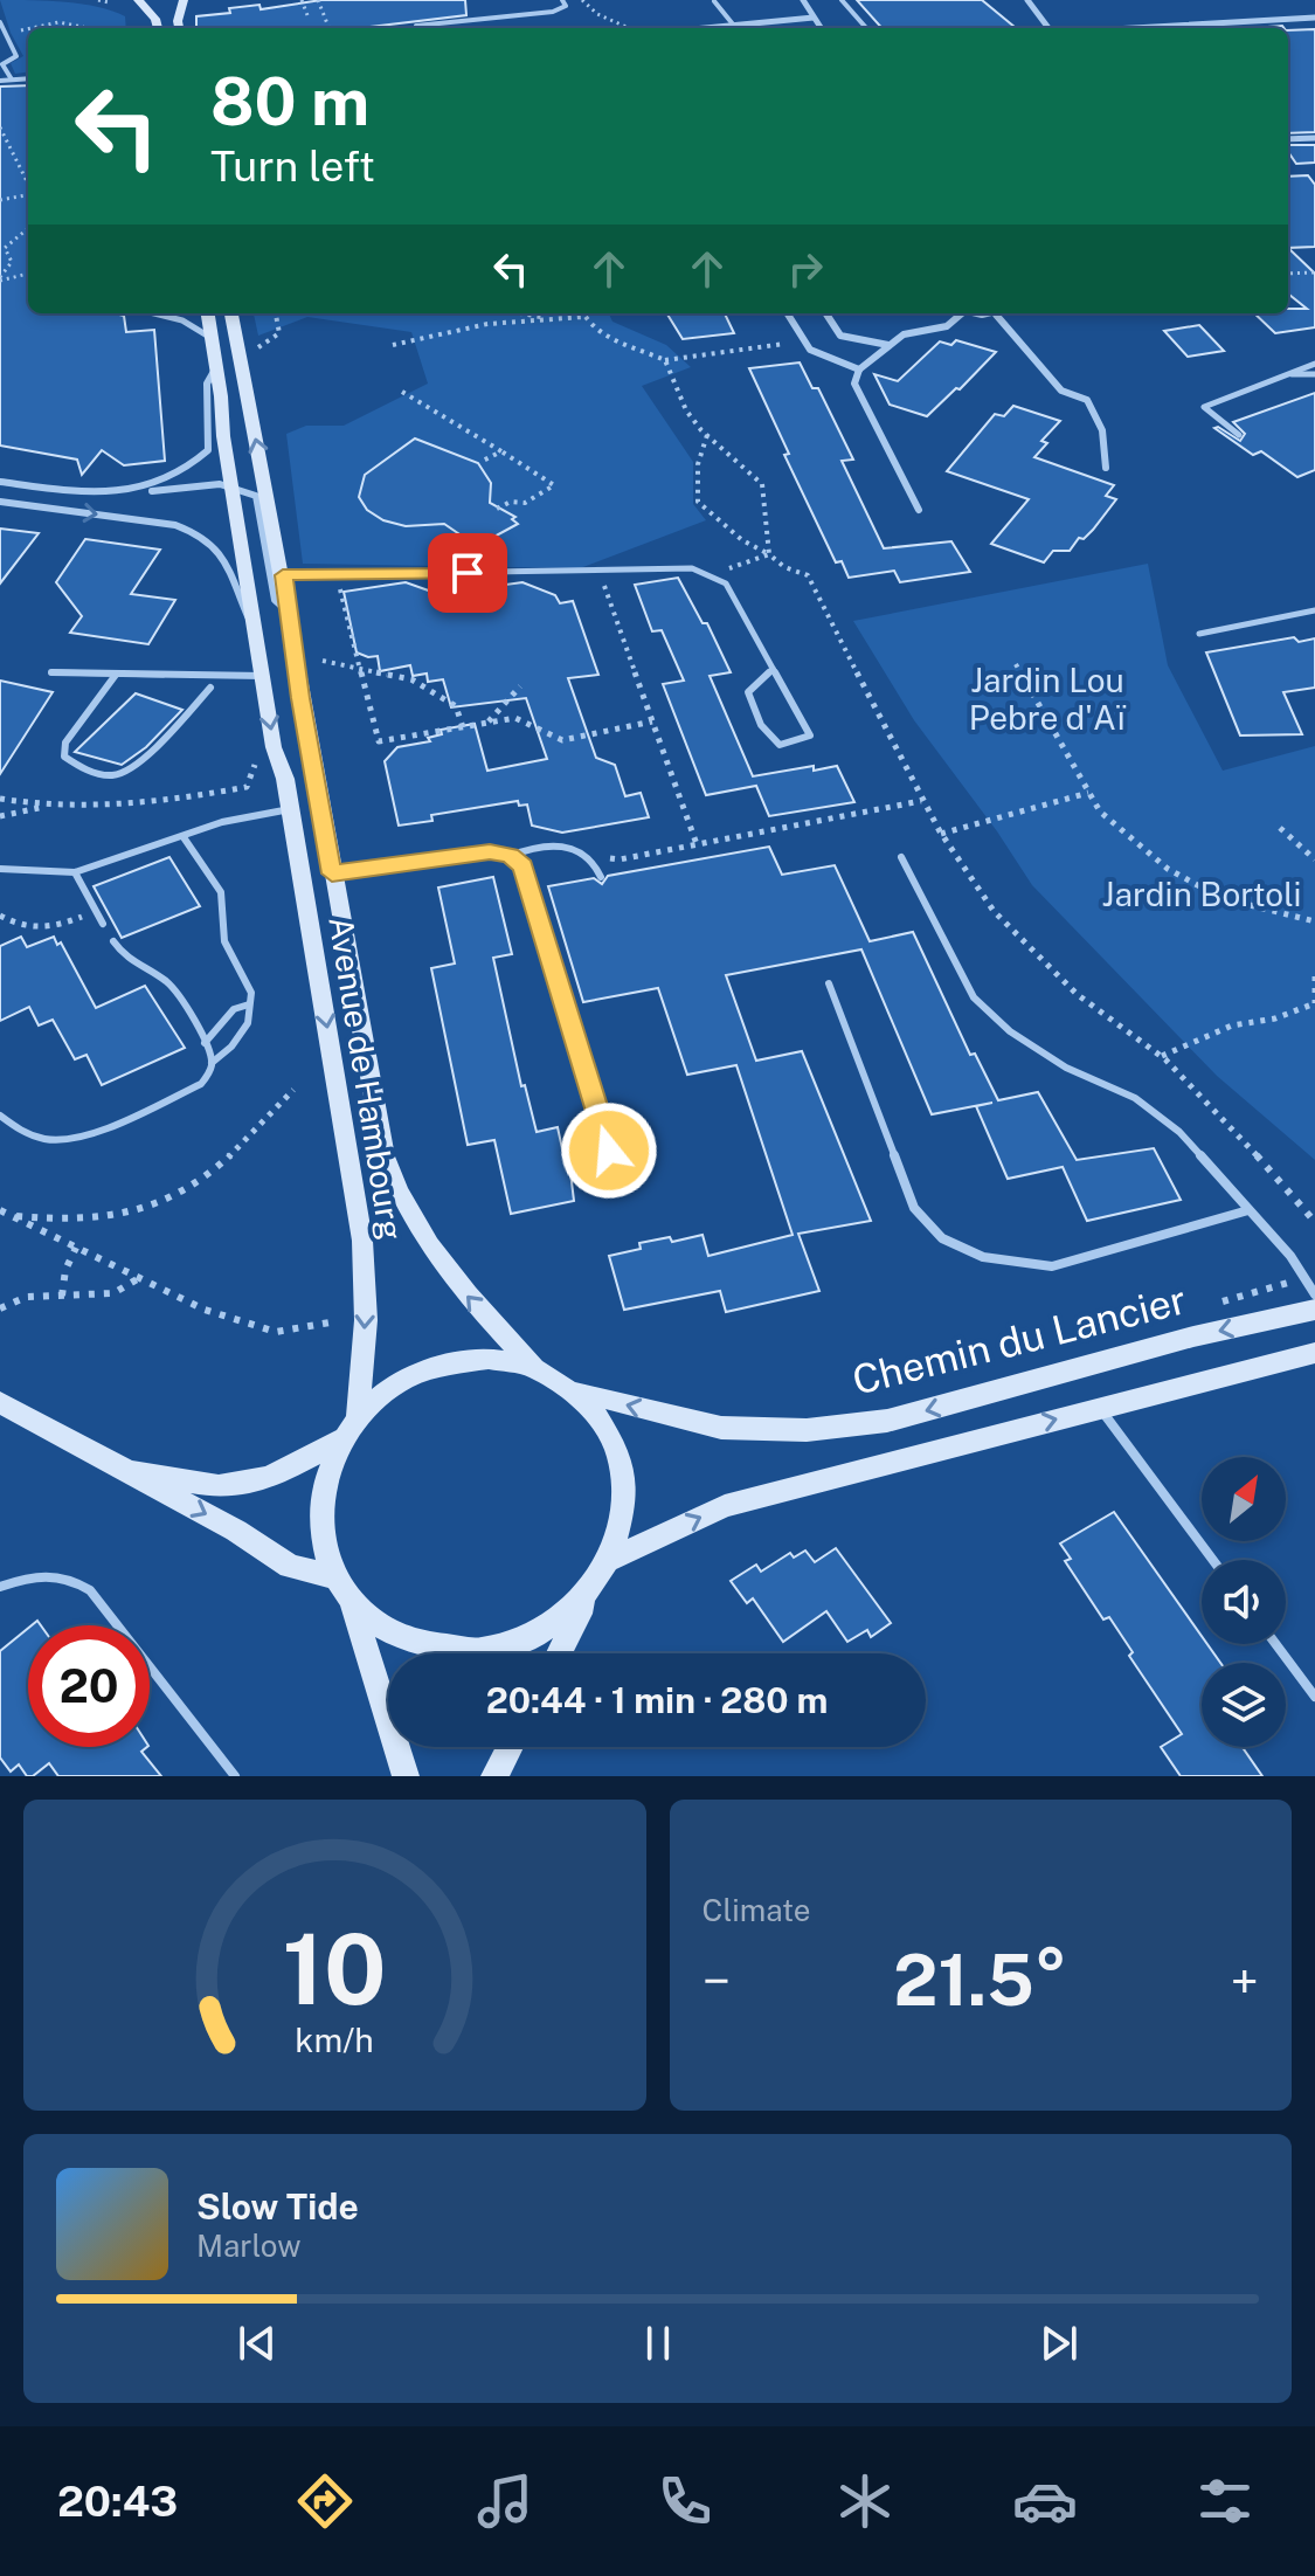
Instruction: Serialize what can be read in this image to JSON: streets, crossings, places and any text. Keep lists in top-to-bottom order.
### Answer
{
  "streets": {
    "street": ["Avenue de Hambourg", "Chemin du Lancier"]
  },
  "crossings": [
    ["Avenue de Hambourg", "Chemin du Lancier"]
  ],
  "parks": ["Jardin Lou Pebre d'Aï", "Jardin Bortoli"],
  "north": "top right",
  "page": {
    "turn": ["80 m", "Turn left"],
    "limit": "20",
    "trip": "20:44 · 1 min · 280 m",
    "tile": "Climate",
    "heat": ["−", "21.5°", "+"],
    "song": ["Slow Tide", "Marlow"],
    "tabs": "20:43",
    "gauge": ["10", "km/h"]
  }
}
